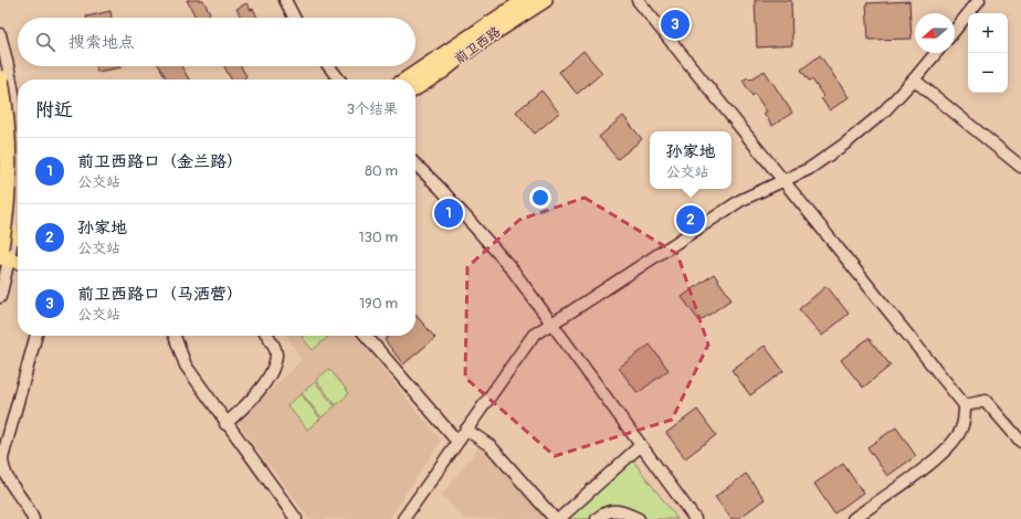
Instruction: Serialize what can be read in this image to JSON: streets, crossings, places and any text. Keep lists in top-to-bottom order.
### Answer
{
  "streets": {
    "main road": ["前卫西路"]
  },
  "north": "left",
  "page": {
    "pins": ["3", "1", "2"],
    "map_buttons": ["+", "−"],
    "search": "搜索地点",
    "heading": ["附近", "3个结果"],
    "popup": ["孙家地", "公交站"],
    "list": [
      {
        "mark": "1",
        "name": "前卫西路口（金兰路）",
        "note": "公交站",
        "value": "80 m"
      },
      {
        "mark": "2",
        "name": "孙家地",
        "note": "公交站",
        "value": "130 m"
      },
      {
        "mark": "3",
        "name": "前卫西路口（马洒营）",
        "note": "公交站",
        "value": "190 m"
      }
    ]
  }
}
